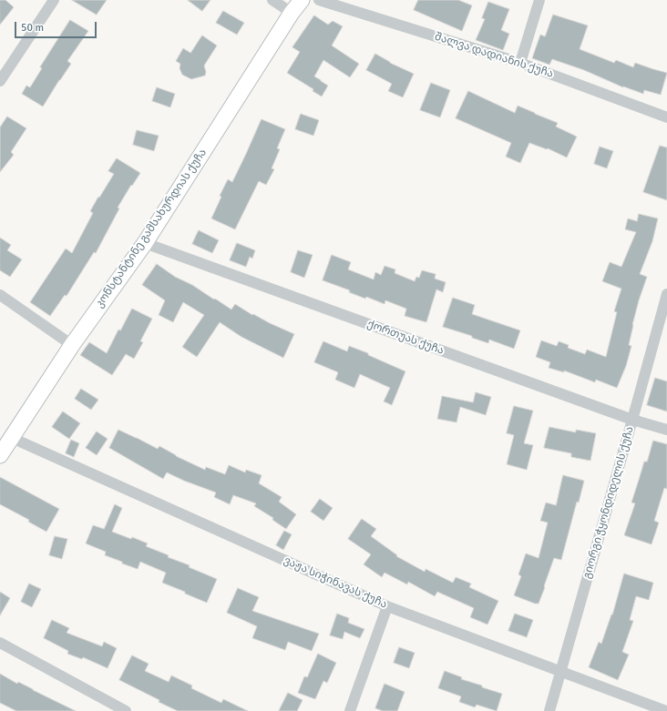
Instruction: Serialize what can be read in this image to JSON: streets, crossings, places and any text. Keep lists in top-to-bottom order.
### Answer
{
  "streets": {
    "main road": ["კონსტანტინე გამსახურდიას ქუჩა"],
    "street": [
      "შალვა დადიანის ქუჩა",
      "ქორთუას ქუჩა",
      "გიორგი ჭყონდიდელის ქუჩა",
      "ვაჟა სიჭინავას ქუჩა"
    ]
  },
  "crossings": [
    ["კონსტანტინე გამსახურდიას ქუჩა", "ქორთუას ქუჩა"],
    ["კონსტანტინე გამსახურდიას ქუჩა", "ვაჟა სიჭინავას ქუჩა"],
    ["ქორთუას ქუჩა", "გიორგი ჭყონდიდელის ქუჩა"],
    ["გიორგი ჭყონდიდელის ქუჩა", "ვაჟა სიჭინავას ქუჩა"]
  ],
  "scale_bar": "50 m"
}
